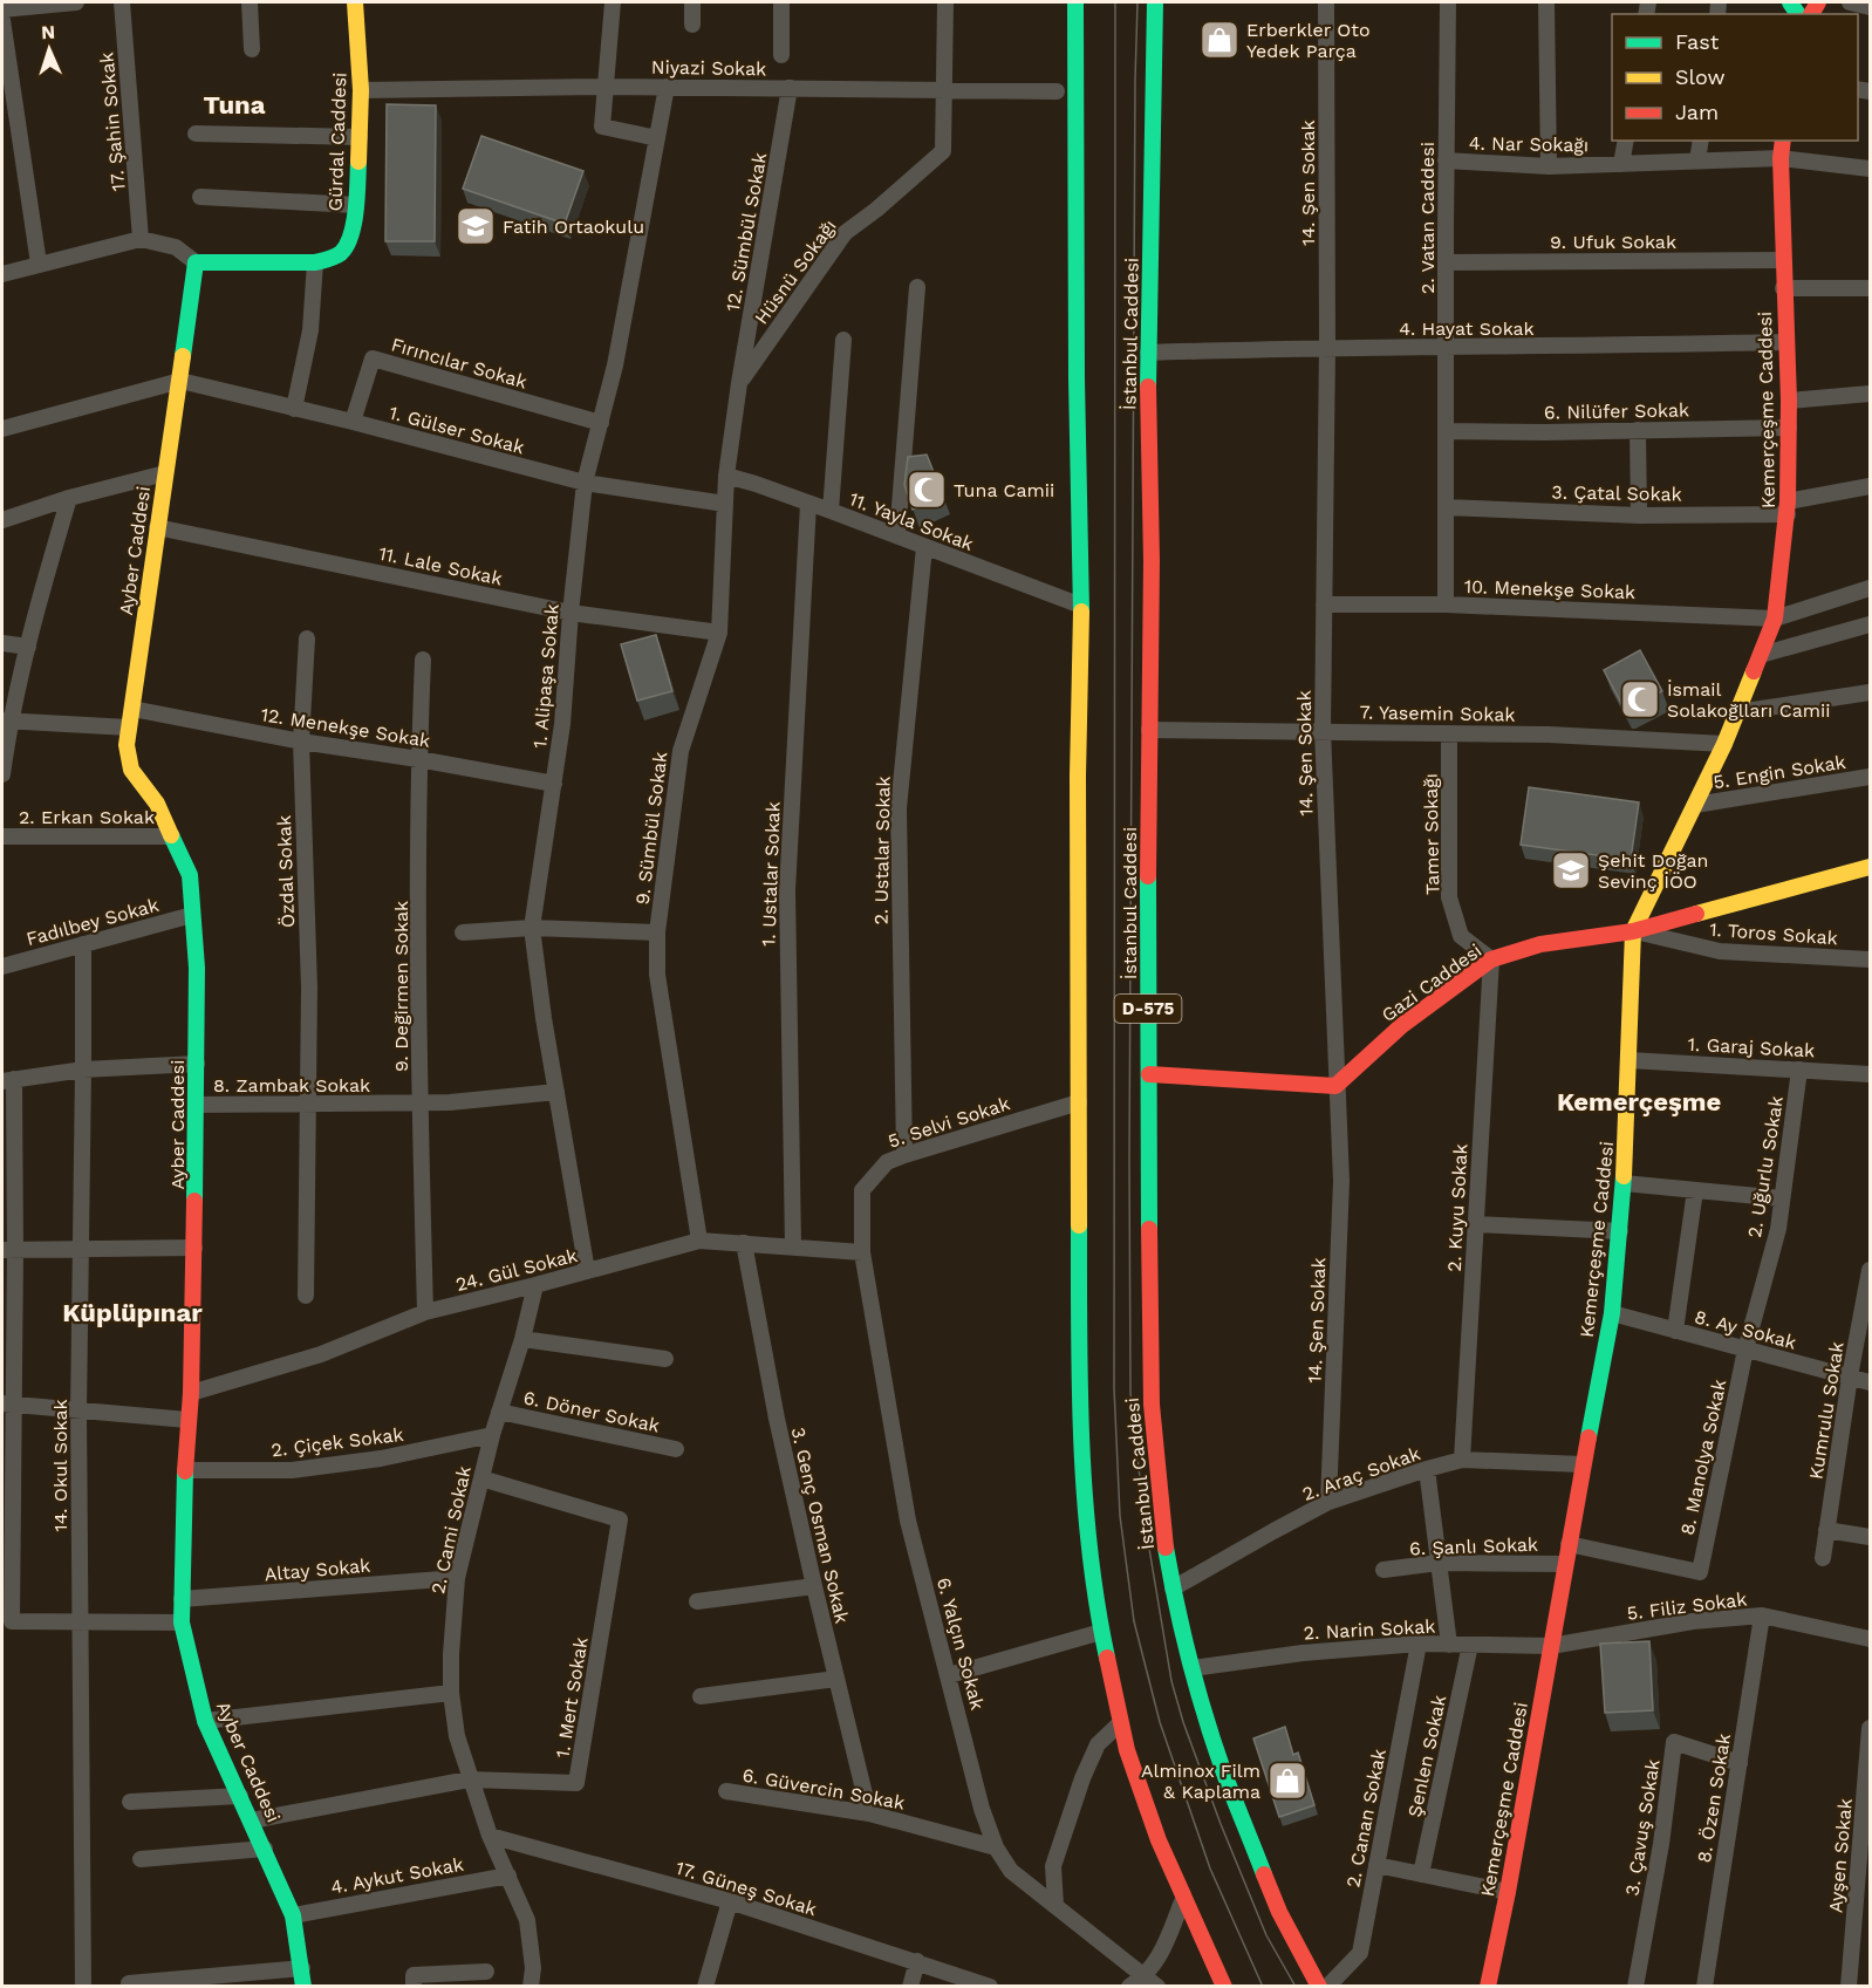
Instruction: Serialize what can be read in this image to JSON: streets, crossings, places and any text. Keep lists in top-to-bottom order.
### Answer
{
  "streets": {
    "main road": [
      "Gürdal Caddesi",
      "İstanbul Caddesi",
      "Kemerçeşme Caddesi",
      "Ayber Caddesi",
      "Gazi Caddesi",
      "D-575"
    ],
    "street": [
      "Niyazi Sokak",
      "17. Şahin Sokak",
      "4. Nar Sokağı",
      "14. Şen Sokak",
      "2. Vatan Caddesi",
      "12. Sümbül Sokak",
      "9. Ufuk Sokak",
      "Hüsnü Sokağı",
      "4. Hayat Sokak",
      "Fırıncılar Sokak",
      "6. Nilüfer Sokak",
      "1. Gülser Sokak",
      "3. Çatal Sokak",
      "11. Yayla Sokak",
      "11. Lale Sokak",
      "10. Menekşe Sokak",
      "1. Alipaşa Sokak",
      "7. Yasemin Sokak",
      "12. Menekşe Sokak",
      "5. Engin Sokak",
      "2. Erkan Sokak",
      "9. Sümbül Sokak",
      "Tamer Sokağı",
      "2. Ustalar Sokak",
      "Özdal Sokak",
      "1. Ustalar Sokak",
      "Fadılbey Sokak",
      "1. Toros Sokak",
      "9. Değirmen Sokak",
      "1. Garaj Sokak",
      "8. Zambak Sokak",
      "5. Selvi Sokak",
      "2. Uğurlu Sokak",
      "2. Kuyu Sokak",
      "24. Gül Sokak",
      "8. Ay Sokak",
      "Kumrulu Sokak",
      "6. Döner Sokak",
      "2. Çiçek Sokak",
      "8. Manolya Sokak",
      "14. Okul Sokak",
      "2. Araç Sokak",
      "3. Genç Osman Sokak",
      "2. Cami Sokak",
      "6. Şanlı Sokak",
      "Altay Sokak",
      "5. Filiz Sokak",
      "2. Narin Sokak",
      "6. Yalçın Sokak",
      "1. Mert Sokak",
      "Şenlen Sokak",
      "6. Güvercin Sokak",
      "8. Özen Sokak",
      "2. Canan Sokak",
      "3. Çavuş Sokak",
      "Ayşen Sokak",
      "4. Aykut Sokak",
      "17. Güneş Sokak"
    ]
  },
  "crossings": [
    ["Niyazi Sokak", "Gürdal Caddesi"],
    ["Niyazi Sokak", "12. Sümbül Sokak"],
    ["Niyazi Sokak", "Hüsnü Sokağı"],
    ["Niyazi Sokak", "1. Alipaşa Sokak"],
    ["Gürdal Caddesi", "Ayber Caddesi"],
    ["4. Nar Sokağı", "2. Vatan Caddesi"],
    ["4. Nar Sokağı", "Kemerçeşme Caddesi"],
    ["14. Şen Sokak", "4. Hayat Sokak"],
    ["14. Şen Sokak", "10. Menekşe Sokak"],
    ["14. Şen Sokak", "7. Yasemin Sokak"],
    ["14. Şen Sokak", "Gazi Caddesi"],
    ["14. Şen Sokak", "2. Araç Sokak"],
    ["2. Vatan Caddesi", "9. Ufuk Sokak"],
    ["2. Vatan Caddesi", "4. Hayat Sokak"],
    ["2. Vatan Caddesi", "6. Nilüfer Sokak"],
    ["2. Vatan Caddesi", "3. Çatal Sokak"],
    ["2. Vatan Caddesi", "10. Menekşe Sokak"],
    ["12. Sümbül Sokak", "Hüsnü Sokağı"],
    ["12. Sümbül Sokak", "9. Sümbül Sokak"],
    ["9. Ufuk Sokak", "Kemerçeşme Caddesi"],
    ["Hüsnü Sokağı", "9. Sümbül Sokak"],
    ["4. Hayat Sokak", "İstanbul Caddesi"],
    ["4. Hayat Sokak", "Kemerçeşme Caddesi"],
    ["İstanbul Caddesi", "7. Yasemin Sokak"],
    ["İstanbul Caddesi", "2. Araç Sokak"],
    ["İstanbul Caddesi", "2. Narin Sokak"],
    ["Fırıncılar Sokak", "1. Gülser Sokak"],
    ["Fırıncılar Sokak", "1. Alipaşa Sokak"],
    ["Kemerçeşme Caddesi", "6. Nilüfer Sokak"],
    ["Kemerçeşme Caddesi", "3. Çatal Sokak"],
    ["Kemerçeşme Caddesi", "10. Menekşe Sokak"],
    ["Kemerçeşme Caddesi", "7. Yasemin Sokak"],
    ["Kemerçeşme Caddesi", "5. Engin Sokak"],
    ["Kemerçeşme Caddesi", "1. Toros Sokak"],
    ["Kemerçeşme Caddesi", "Gazi Caddesi"],
    ["Kemerçeşme Caddesi", "1. Garaj Sokak"],
    ["Kemerçeşme Caddesi", "8. Ay Sokak"],
    ["Kemerçeşme Caddesi", "8. Manolya Sokak"],
    ["Kemerçeşme Caddesi", "2. Araç Sokak"],
    ["Kemerçeşme Caddesi", "6. Şanlı Sokak"],
    ["Kemerçeşme Caddesi", "5. Filiz Sokak"],
    ["Kemerçeşme Caddesi", "2. Narin Sokak"],
    ["1. Gülser Sokak", "Ayber Caddesi"],
    ["1. Gülser Sokak", "1. Alipaşa Sokak"],
    ["1. Gülser Sokak", "9. Sümbül Sokak"],
    ["11. Yayla Sokak", "9. Sümbül Sokak"],
    ["11. Yayla Sokak", "2. Ustalar Sokak"],
    ["11. Yayla Sokak", "1. Ustalar Sokak"],
    ["Ayber Caddesi", "11. Lale Sokak"],
    ["Ayber Caddesi", "12. Menekşe Sokak"],
    ["Ayber Caddesi", "2. Erkan Sokak"],
    ["Ayber Caddesi", "Fadılbey Sokak"],
    ["Ayber Caddesi", "8. Zambak Sokak"],
    ["Ayber Caddesi", "24. Gül Sokak"],
    ["Ayber Caddesi", "2. Çiçek Sokak"],
    ["Ayber Caddesi", "Altay Sokak"],
    ["Ayber Caddesi", "1. Mert Sokak"],
    ["Ayber Caddesi", "4. Aykut Sokak"],
    ["11. Lale Sokak", "1. Alipaşa Sokak"],
    ["11. Lale Sokak", "9. Sümbül Sokak"],
    ["1. Alipaşa Sokak", "12. Menekşe Sokak"],
    ["1. Alipaşa Sokak", "8. Zambak Sokak"],
    ["1. Alipaşa Sokak", "24. Gül Sokak"],
    ["7. Yasemin Sokak", "Tamer Sokağı"],
    ["12. Menekşe Sokak", "Özdal Sokak"],
    ["12. Menekşe Sokak", "9. Değirmen Sokak"],
    ["9. Sümbül Sokak", "24. Gül Sokak"],
    ["Tamer Sokağı", "Gazi Caddesi"],
    ["Tamer Sokağı", "2. Kuyu Sokak"],
    ["2. Ustalar Sokak", "5. Selvi Sokak"],
    ["Özdal Sokak", "8. Zambak Sokak"],
    ["1. Ustalar Sokak", "24. Gül Sokak"],
    ["Fadılbey Sokak", "14. Okul Sokak"],
    ["1. Toros Sokak", "Gazi Caddesi"],
    ["Gazi Caddesi", "2. Kuyu Sokak"],
    ["9. Değirmen Sokak", "8. Zambak Sokak"],
    ["9. Değirmen Sokak", "24. Gül Sokak"],
    ["1. Garaj Sokak", "2. Uğurlu Sokak"],
    ["5. Selvi Sokak", "24. Gül Sokak"],
    ["5. Selvi Sokak", "6. Yalçın Sokak"],
    ["2. Uğurlu Sokak", "8. Ay Sokak"],
    ["2. Uğurlu Sokak", "8. Manolya Sokak"],
    ["2. Kuyu Sokak", "2. Araç Sokak"],
    ["24. Gül Sokak", "3. Genç Osman Sokak"],
    ["24. Gül Sokak", "2. Cami Sokak"],
    ["24. Gül Sokak", "6. Yalçın Sokak"],
    ["8. Ay Sokak", "Kumrulu Sokak"],
    ["8. Ay Sokak", "8. Manolya Sokak"],
    ["6. Döner Sokak", "2. Cami Sokak"],
    ["2. Çiçek Sokak", "2. Cami Sokak"],
    ["3. Genç Osman Sokak", "6. Güvercin Sokak"],
    ["2. Cami Sokak", "Altay Sokak"],
    ["2. Cami Sokak", "1. Mert Sokak"],
    ["2. Cami Sokak", "4. Aykut Sokak"],
    ["2. Cami Sokak", "17. Güneş Sokak"],
    ["5. Filiz Sokak", "2. Narin Sokak"],
    ["5. Filiz Sokak", "8. Özen Sokak"],
    ["2. Narin Sokak", "Şenlen Sokak"],
    ["2. Narin Sokak", "2. Canan Sokak"],
    ["6. Yalçın Sokak", "6. Güvercin Sokak"],
    ["8. Özen Sokak", "3. Çavuş Sokak"]
  ],
  "districts": ["Tuna", "Kemerçeşme", "Küplüpınar"],
  "places": {
    "shop": ["Erberkler Oto Yedek Parça", "Alminox Film & Kaplama"],
    "school or university": ["Fatih Ortaokulu", "Şehit Doğan Sevinç İÖO"],
    "mosque": ["Tuna Camii", "İsmail Solakoğlları Camii"]
  },
  "legend": ["Fast", "Slow", "Jam"],
  "north": "top"
}
